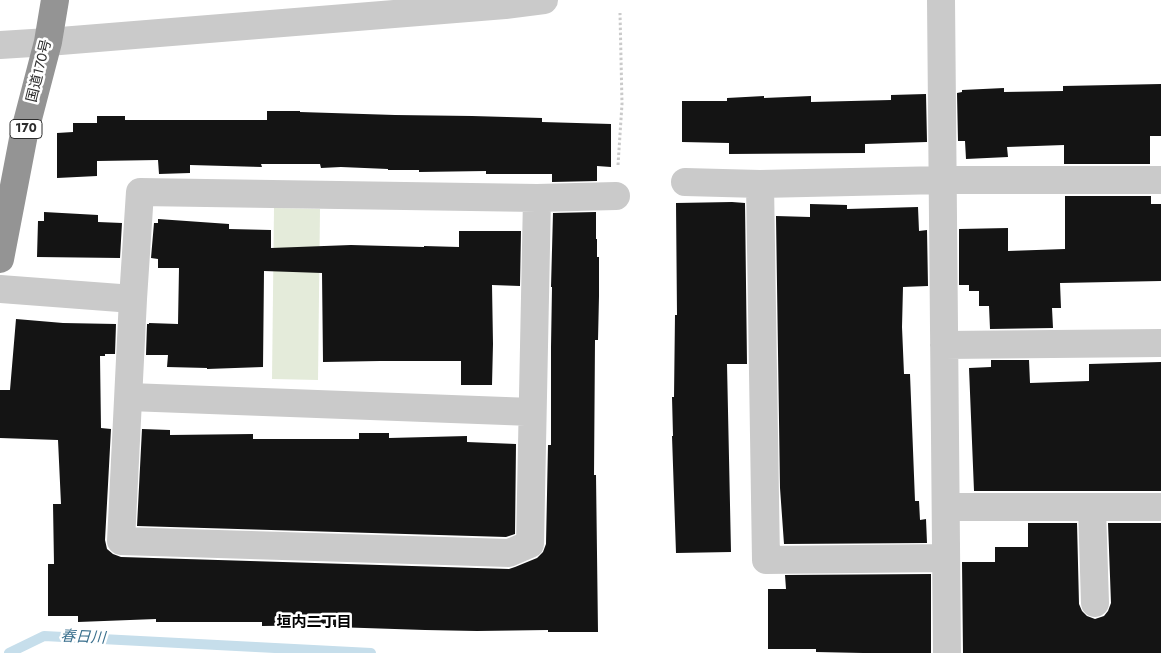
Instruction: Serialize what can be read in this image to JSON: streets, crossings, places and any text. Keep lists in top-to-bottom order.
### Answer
{
  "streets": {
    "highway": ["国道170号", "170"]
  },
  "districts": ["垣内二丁目"],
  "water": ["春日川"]
}
